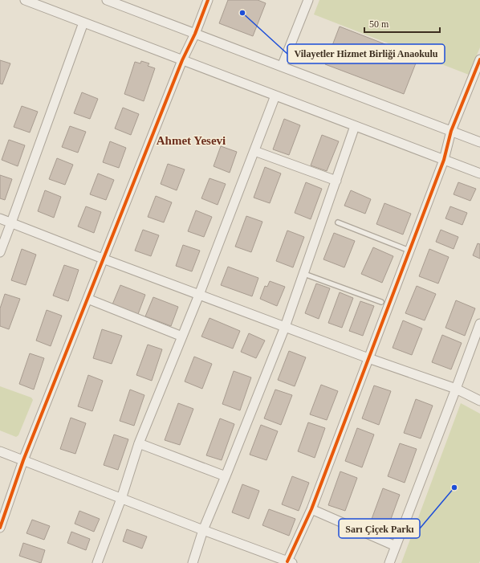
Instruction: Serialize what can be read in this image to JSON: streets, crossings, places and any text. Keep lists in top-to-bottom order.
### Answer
{
  "districts": ["Ahmet Yesevi"],
  "places": ["Vilayetler Hizmet Birliği Anaokulu", "Sarı Çiçek Parkı"],
  "scale_bar": "50 m"
}
